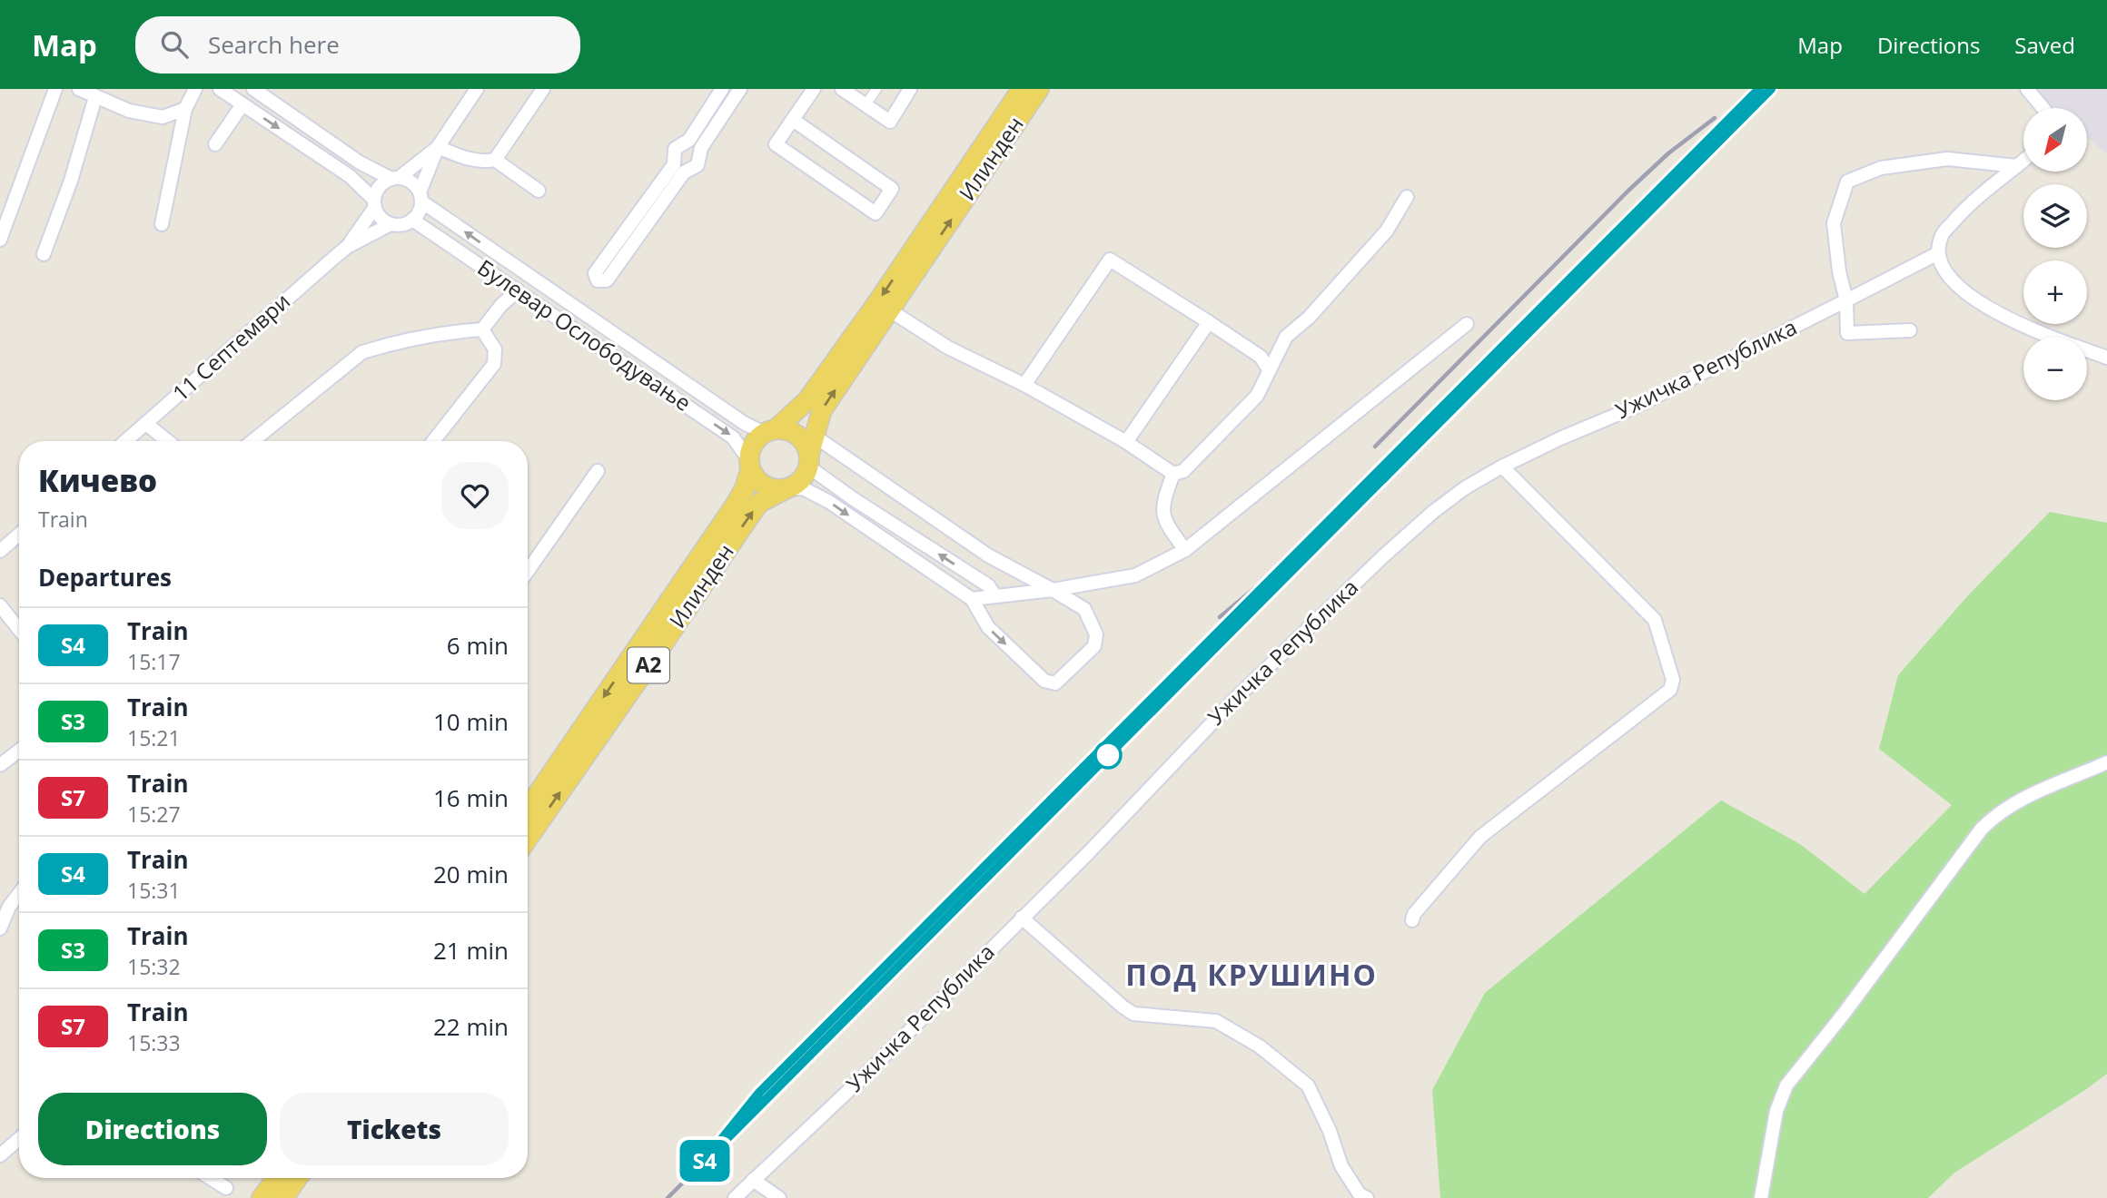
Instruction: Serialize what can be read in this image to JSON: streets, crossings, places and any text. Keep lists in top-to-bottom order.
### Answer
{
  "streets": {
    "main road": ["Илинден", "A2"],
    "street": ["Булевар Ослободување", "11 Септември", "Ужичка Република"]
  },
  "crossings": [
    ["Илинден", "Булевар Ослободување"],
    ["Булевар Ослободување", "11 Септември"]
  ],
  "districts": ["ПОД КРУШИНО"],
  "north": "bottom left",
  "page": {
    "header": "Map",
    "search": "Search here",
    "nav": ["Map", "Directions", "Saved"],
    "on_map": "S4",
    "map_buttons": ["+", "−"],
    "heading": [
      ["Кичево", "Train"],
      "Departures"
    ],
    "list": [
      {
        "mark": "S4",
        "name": "Train",
        "note": "15:17",
        "value": "6 min"
      },
      {
        "mark": "S3",
        "name": "Train",
        "note": "15:21",
        "value": "10 min"
      },
      {
        "mark": "S7",
        "name": "Train",
        "note": "15:27",
        "value": "16 min"
      },
      {
        "mark": "S4",
        "name": "Train",
        "note": "15:31",
        "value": "20 min"
      },
      {
        "mark": "S3",
        "name": "Train",
        "note": "15:32",
        "value": "21 min"
      },
      {
        "mark": "S7",
        "name": "Train",
        "note": "15:33",
        "value": "22 min"
      }
    ],
    "buttons": ["Directions", "Tickets"]
  }
}
